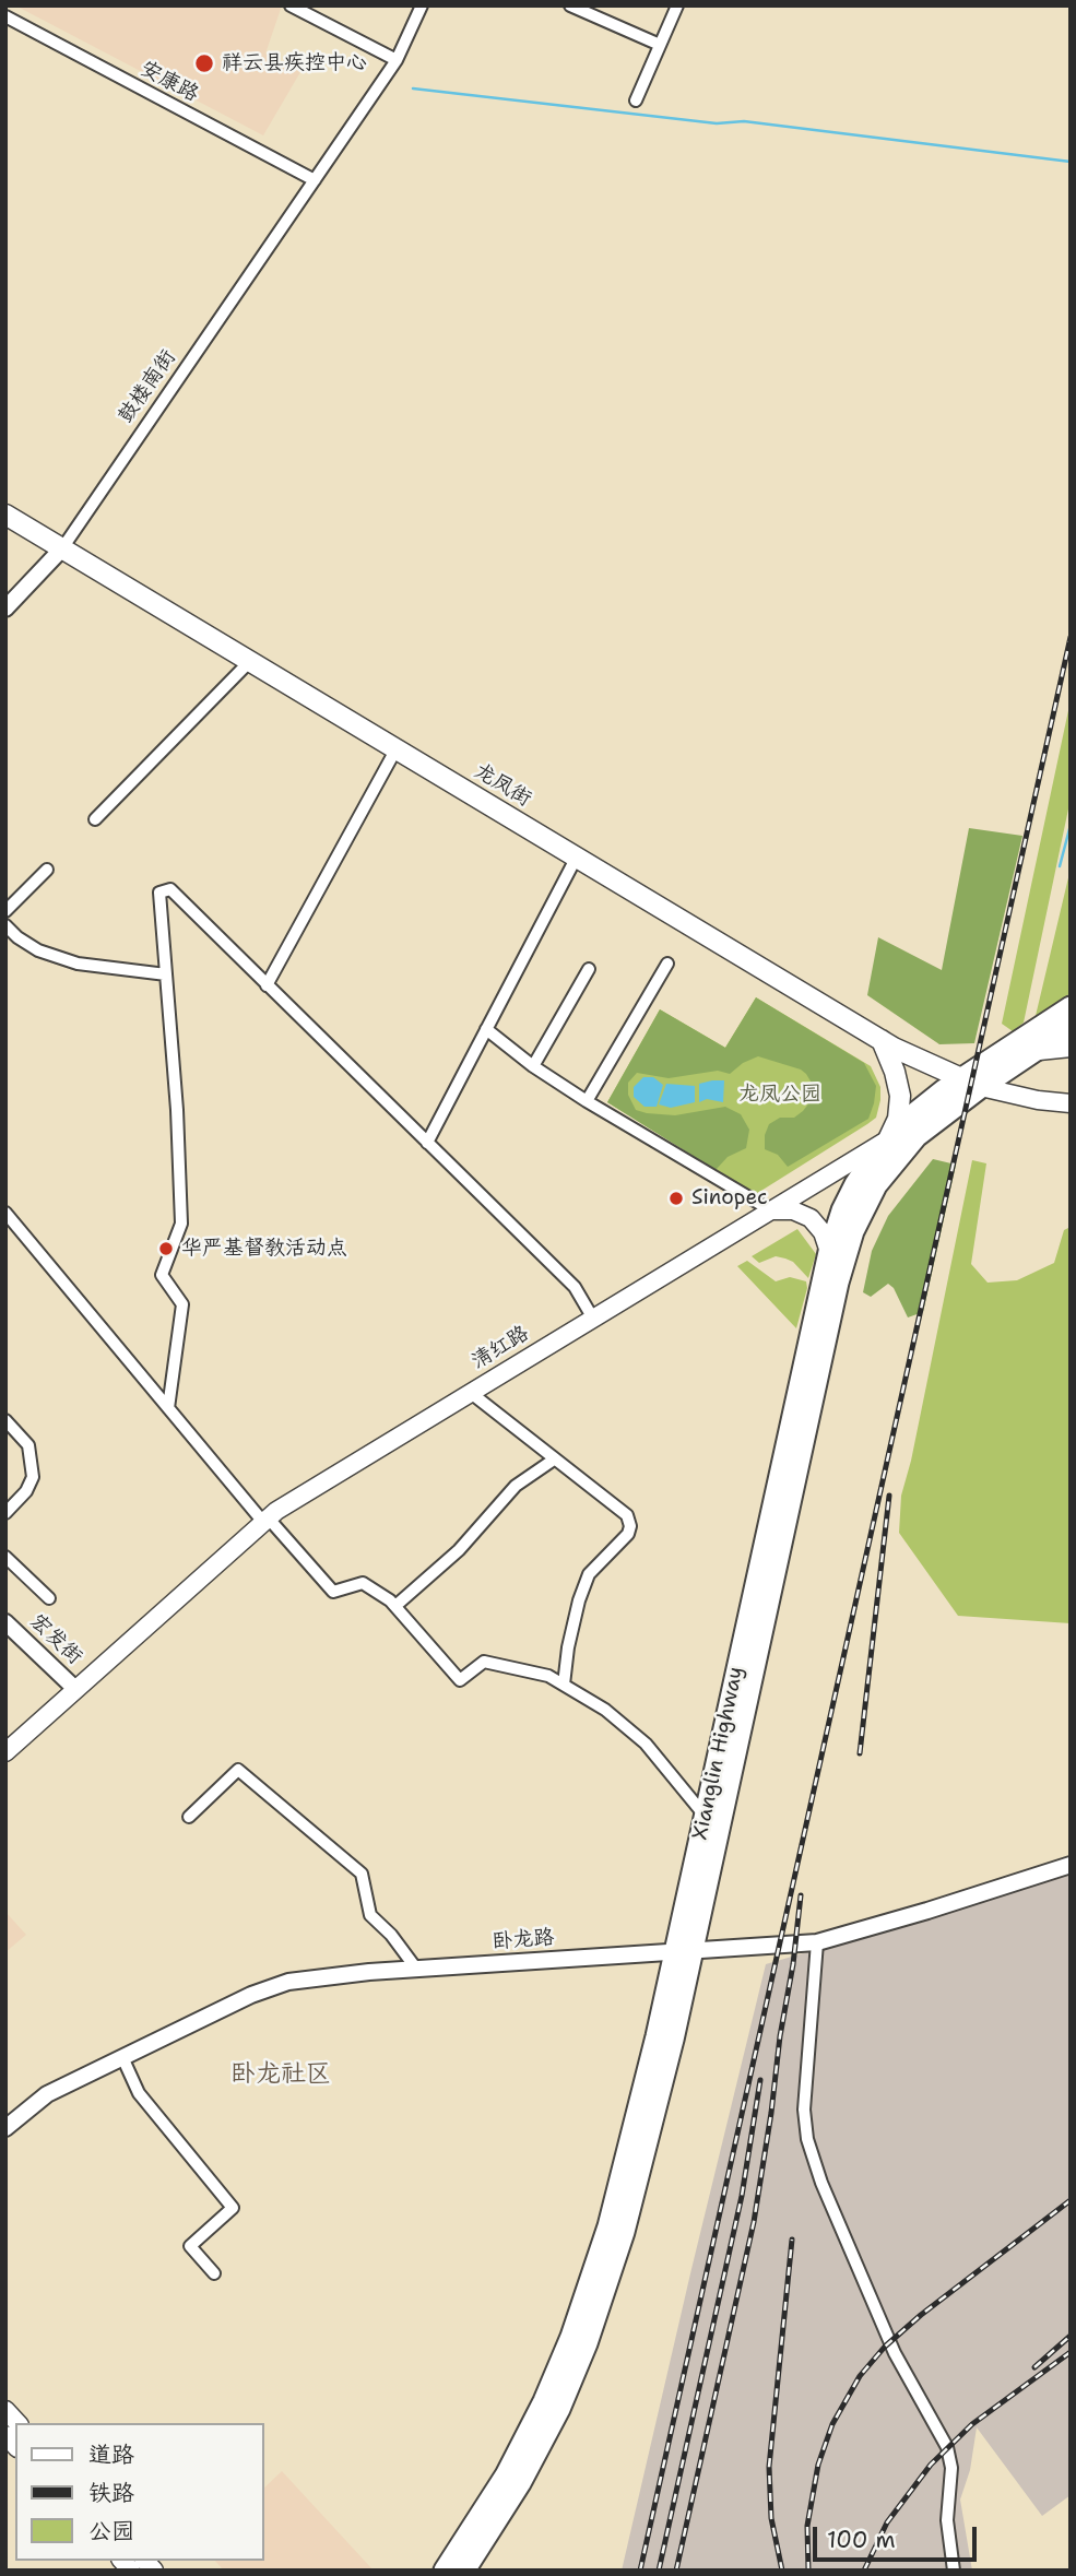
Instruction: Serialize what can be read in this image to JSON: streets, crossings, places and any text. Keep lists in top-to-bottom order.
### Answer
{
  "streets": {
    "highway": ["Xianglin Highway"],
    "main road": ["龙凤街", "清红路"],
    "street": [
      "安康路",
      "鼓楼南街",
      "宏发街",
      "卧龙路"
    ]
  },
  "crossings": [
    ["安康路", "鼓楼南街"],
    ["鼓楼南街", "龙凤街"],
    ["龙凤街", "Xianglin Highway"],
    ["清红路", "宏发街"],
    ["清红路", "Xianglin Highway"],
    ["Xianglin Highway", "卧龙路"]
  ],
  "districts": ["卧龙社区"],
  "parks": ["龙凤公园"],
  "places": ["祥云县疾控中心", "Sinopec", "华严基督教活动点"],
  "legend": ["道路", "铁路", "公园"],
  "scale_bar": "100 m"
}
